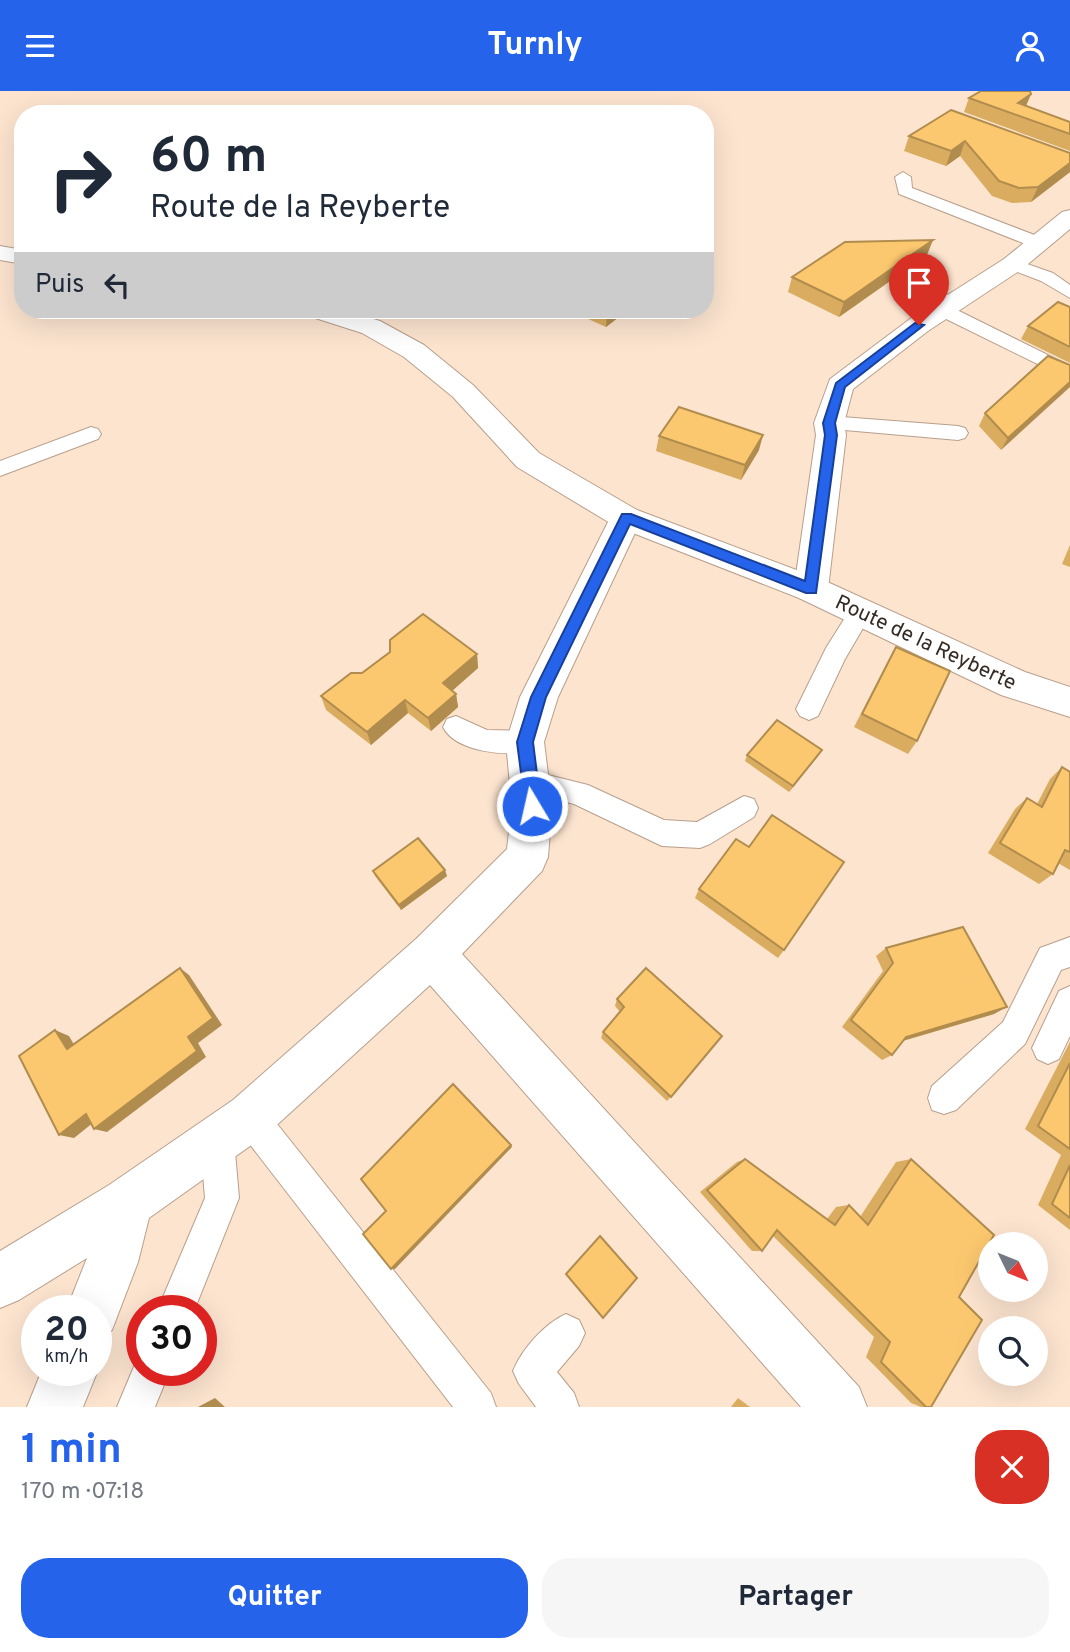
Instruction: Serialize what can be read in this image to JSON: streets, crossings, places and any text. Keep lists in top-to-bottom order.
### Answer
{
  "streets": {
    "street": ["Route de la Reyberte"]
  },
  "north": "bottom right",
  "page": {
    "header": "Turnly",
    "turn": ["60 m", "Route de la Reyberte"],
    "then": "Puis",
    "speed": "20 km/h",
    "limit": "30",
    "heading": ["1 min", "170 m · 07:18"],
    "buttons": ["Quitter", "Partager"]
  }
}
